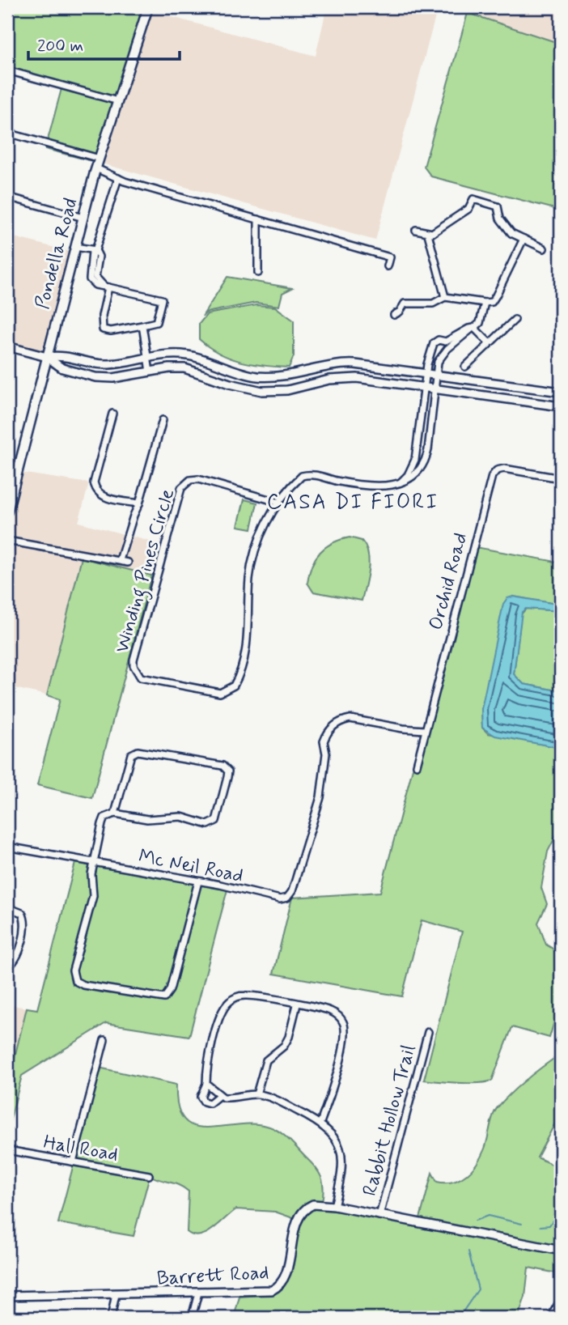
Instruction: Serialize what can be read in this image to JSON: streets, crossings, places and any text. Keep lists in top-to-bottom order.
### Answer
{
  "streets": {
    "main road": ["Pondella Road"],
    "street": [
      "Winding Pines Circle",
      "Orchid Road",
      "Mc Neil Road",
      "Rabbit Hollow Trail",
      "Hall Road",
      "Barrett Road"
    ]
  },
  "crossings": [
    ["Orchid Road", "Mc Neil Road"],
    ["Rabbit Hollow Trail", "Barrett Road"]
  ],
  "districts": ["CASA DI FIORI"],
  "scale_bar": "200 m"
}
